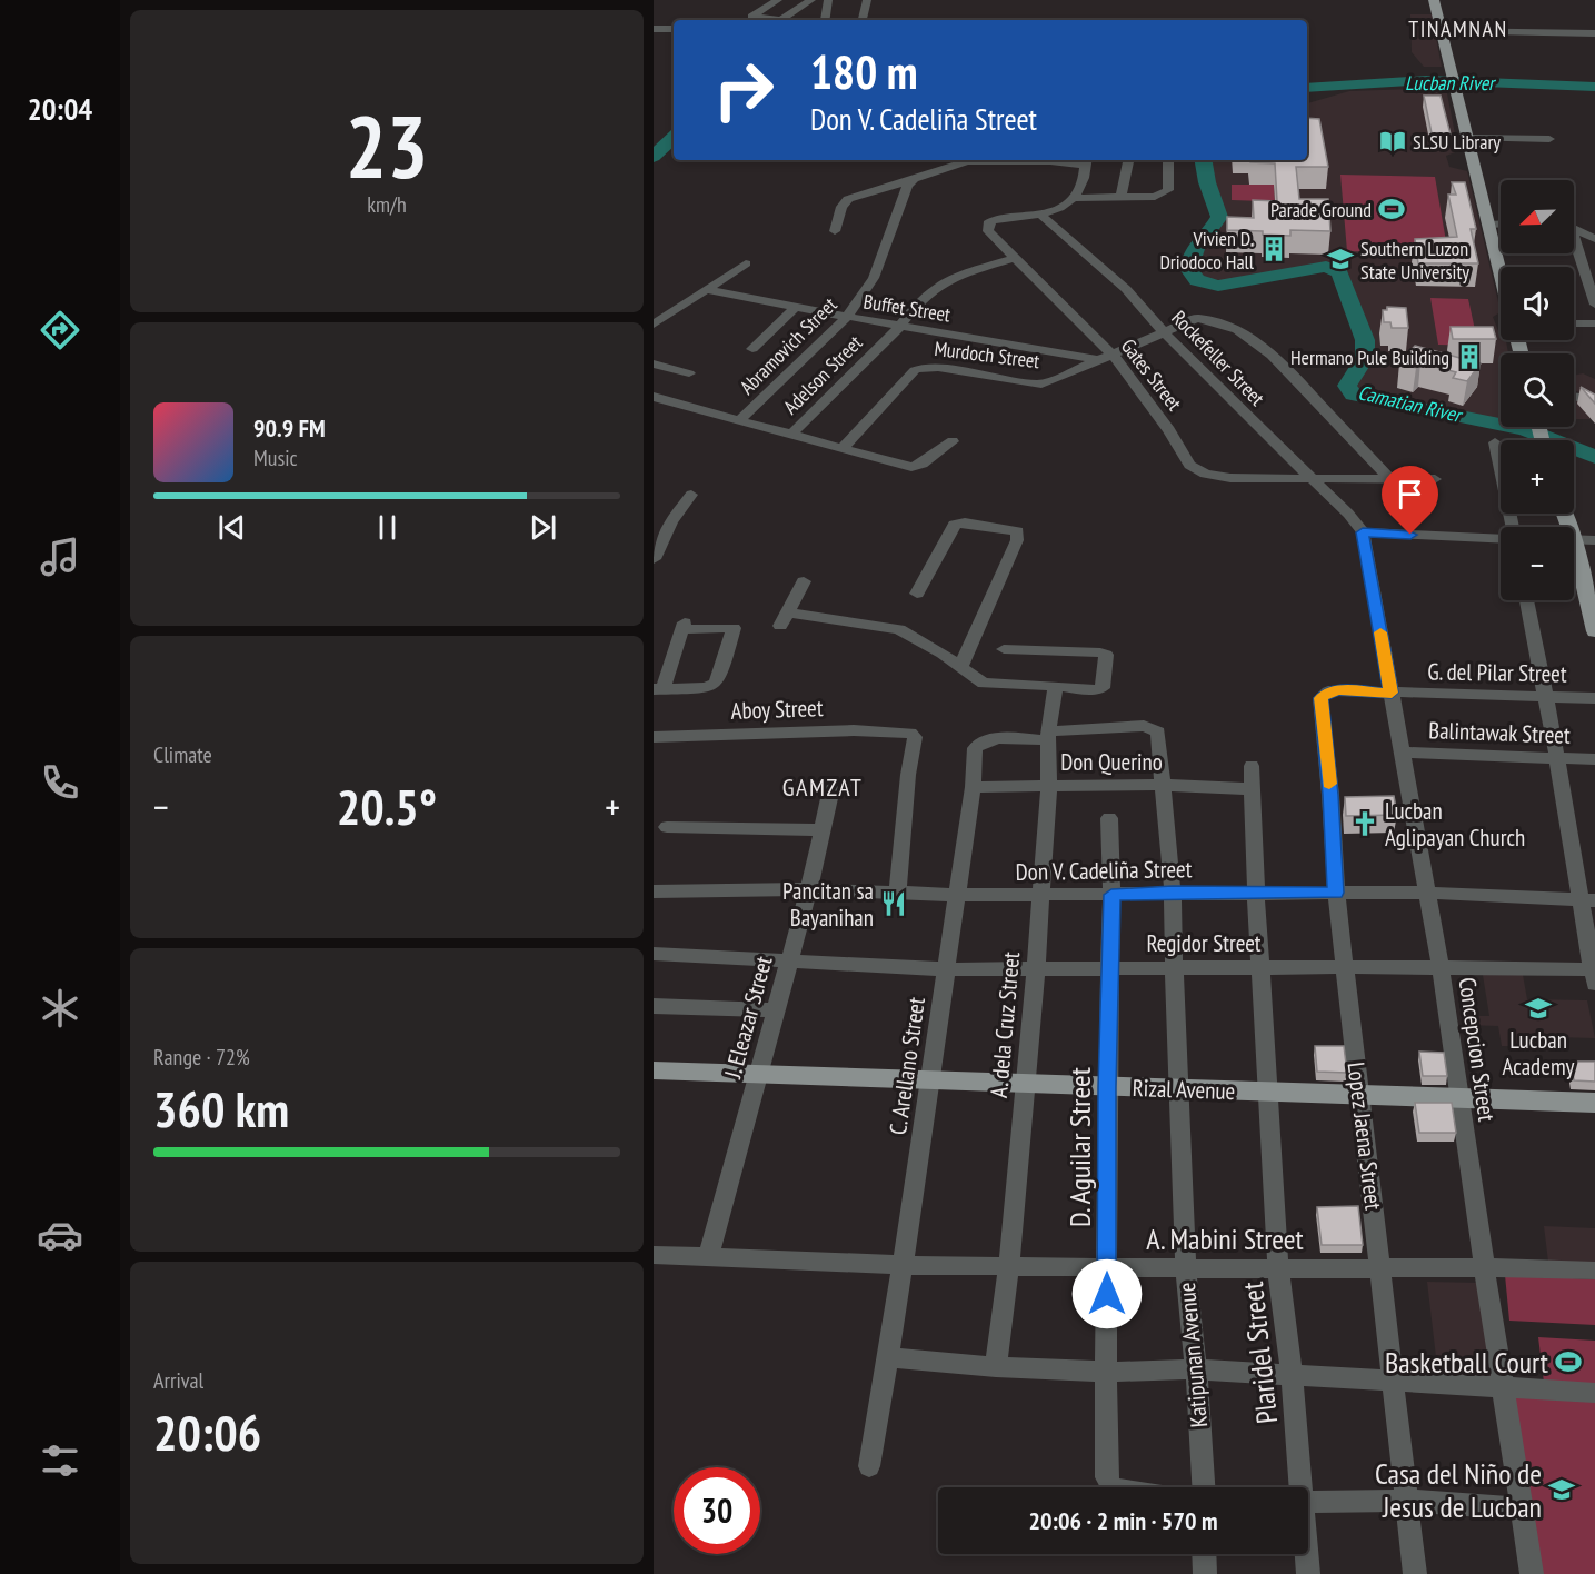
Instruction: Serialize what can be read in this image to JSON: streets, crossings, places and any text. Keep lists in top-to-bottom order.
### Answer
{
  "streets": {
    "main road": ["Rizal Avenue"],
    "street": [
      "Buffet Street",
      "Abramovich Street",
      "Murdoch Street",
      "Rockefeller Street",
      "Adelson Street",
      "Gates Street",
      "G. del Pilar Street",
      "Aboy Street",
      "Balintawak Street",
      "Don Querino",
      "Don V. Cadeliña Street",
      "Regidor Street",
      "J. Eleazar Street",
      "A. dela Cruz Street",
      "Concepcion Street",
      "C. Arellano Street",
      "Lopez Jaena Street",
      "D. Aguilar Street",
      "A. Mabini Street",
      "Plaridel Street",
      "Katipunan Avenue"
    ]
  },
  "crossings": [
    ["Buffet Street", "Abramovich Street"],
    ["Buffet Street", "Murdoch Street"],
    ["Buffet Street", "Adelson Street"],
    ["Buffet Street", "Gates Street"],
    ["Murdoch Street", "Rockefeller Street"],
    ["Murdoch Street", "Gates Street"],
    ["Rockefeller Street", "Gates Street"],
    ["Rockefeller Street", "Concepcion Street"],
    ["Adelson Street", "Gates Street"],
    ["G. del Pilar Street", "Concepcion Street"],
    ["G. del Pilar Street", "Lopez Jaena Street"],
    ["Aboy Street", "Don V. Cadeliña Street"],
    ["Balintawak Street", "Concepcion Street"],
    ["Don Querino", "A. dela Cruz Street"],
    ["Don Querino", "C. Arellano Street"],
    ["Don Querino", "Plaridel Street"],
    ["Don Querino", "Katipunan Avenue"],
    ["Don V. Cadeliña Street", "J. Eleazar Street"],
    ["Don V. Cadeliña Street", "A. dela Cruz Street"],
    ["Don V. Cadeliña Street", "Concepcion Street"],
    ["Don V. Cadeliña Street", "C. Arellano Street"],
    ["Don V. Cadeliña Street", "Lopez Jaena Street"],
    ["Don V. Cadeliña Street", "D. Aguilar Street"],
    ["Don V. Cadeliña Street", "Plaridel Street"],
    ["Don V. Cadeliña Street", "Katipunan Avenue"],
    ["Regidor Street", "J. Eleazar Street"],
    ["Regidor Street", "A. dela Cruz Street"],
    ["Regidor Street", "Concepcion Street"],
    ["Regidor Street", "C. Arellano Street"],
    ["Regidor Street", "Lopez Jaena Street"],
    ["Regidor Street", "D. Aguilar Street"],
    ["Regidor Street", "Plaridel Street"],
    ["Regidor Street", "Katipunan Avenue"],
    ["J. Eleazar Street", "Rizal Avenue"],
    ["J. Eleazar Street", "A. Mabini Street"],
    ["A. dela Cruz Street", "C. Arellano Street"],
    ["A. dela Cruz Street", "Rizal Avenue"],
    ["A. dela Cruz Street", "A. Mabini Street"],
    ["Concepcion Street", "Rizal Avenue"],
    ["Concepcion Street", "A. Mabini Street"],
    ["C. Arellano Street", "Rizal Avenue"],
    ["C. Arellano Street", "A. Mabini Street"],
    ["C. Arellano Street", "Katipunan Avenue"],
    ["Rizal Avenue", "Lopez Jaena Street"],
    ["Rizal Avenue", "D. Aguilar Street"],
    ["Rizal Avenue", "Plaridel Street"],
    ["Rizal Avenue", "Katipunan Avenue"],
    ["Lopez Jaena Street", "A. Mabini Street"],
    ["D. Aguilar Street", "A. Mabini Street"],
    ["A. Mabini Street", "Plaridel Street"],
    ["A. Mabini Street", "Katipunan Avenue"]
  ],
  "districts": ["TINAMNAN", "GAMZAT"],
  "water": ["Lucban River", "Camatian River"],
  "places": {
    "library": ["SLSU Library"],
    "sports": ["Parade Ground", "Basketball Court"],
    "building": ["Vivien D. Driodoco Hall", "Hermano Pule Building"],
    "school or university": ["Southern Luzon State University", "Lucban Academy", "Casa del Niño de Jesus de Lucban"],
    "church": ["Lucban Aglipayan Church"],
    "restaurant": ["Pancitan sa Bayanihan"]
  },
  "north": "bottom left",
  "page": {
    "tabs": "20:04",
    "tile": [
      ["23", "km/h"],
      "Climate",
      ["Range · 72%", "360 km"],
      ["Arrival", "20:06"]
    ],
    "turn": ["180 m", "Don V. Cadeliña Street"],
    "map_buttons": ["+", "−"],
    "song": ["90.9 FM", "Music"],
    "heat": ["−", "20.5°", "+"],
    "limit": "30",
    "trip": "20:06 · 2 min · 570 m"
  }
}
